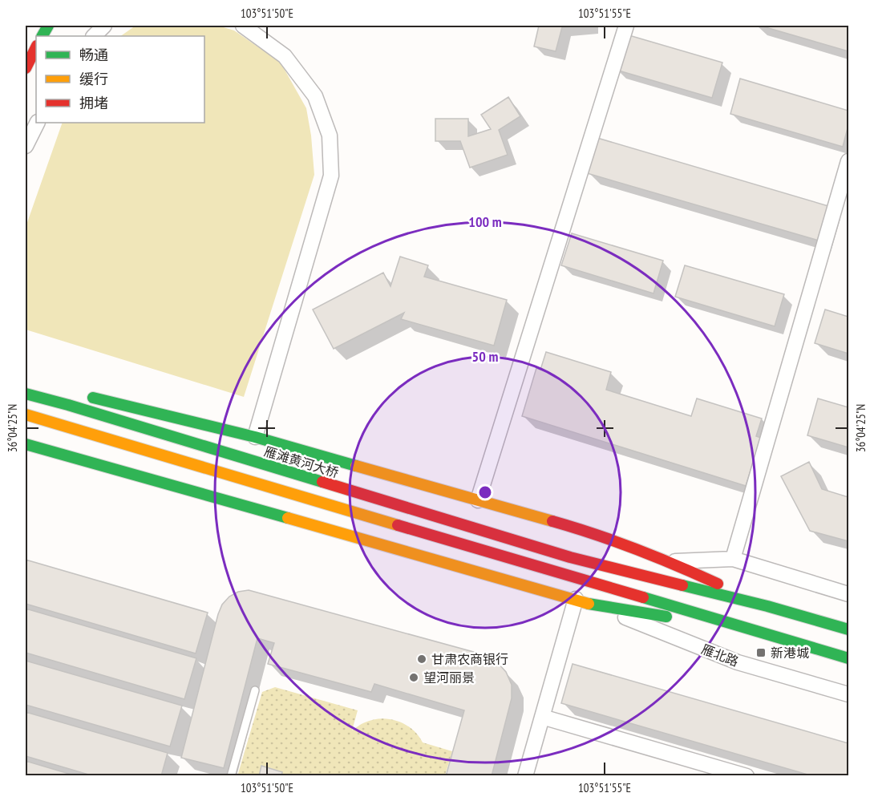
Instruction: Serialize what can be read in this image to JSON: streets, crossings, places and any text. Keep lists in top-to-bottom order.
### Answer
{
  "streets": {
    "main road": ["雁滩黄河大桥"],
    "street": ["雁北路"]
  },
  "places": {
    "transit": ["新港城"],
    "other": ["甘肃农商银行", "望河丽景"]
  },
  "legend": ["畅通", "缓行", "拥堵"],
  "coordinates": ["103°51'50\"E", "103°51'55\"E", "36°04'25\"N"],
  "rings": ["100 m", "50 m"]
}
